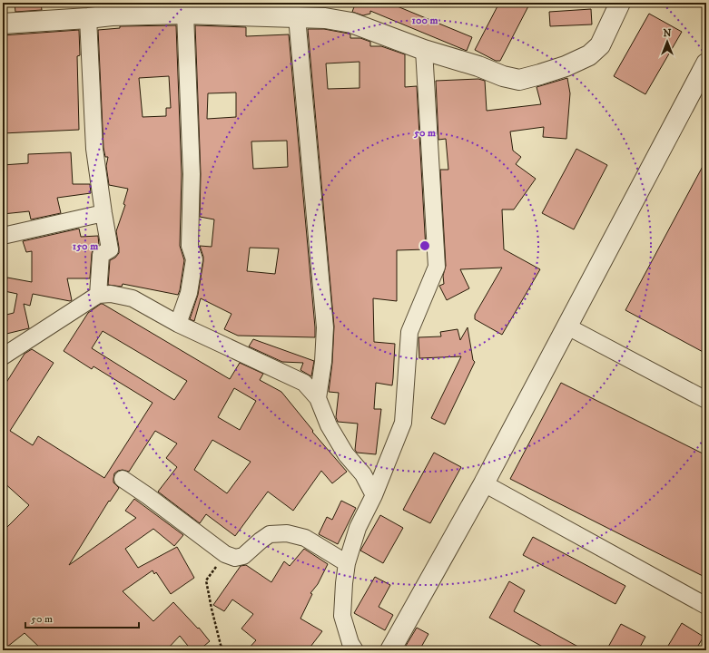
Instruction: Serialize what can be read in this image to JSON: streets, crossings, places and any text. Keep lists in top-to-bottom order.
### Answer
{
  "scale_bar": "50 m",
  "north": "top",
  "rings": ["100 m", "50 m", "150 m"]
}
